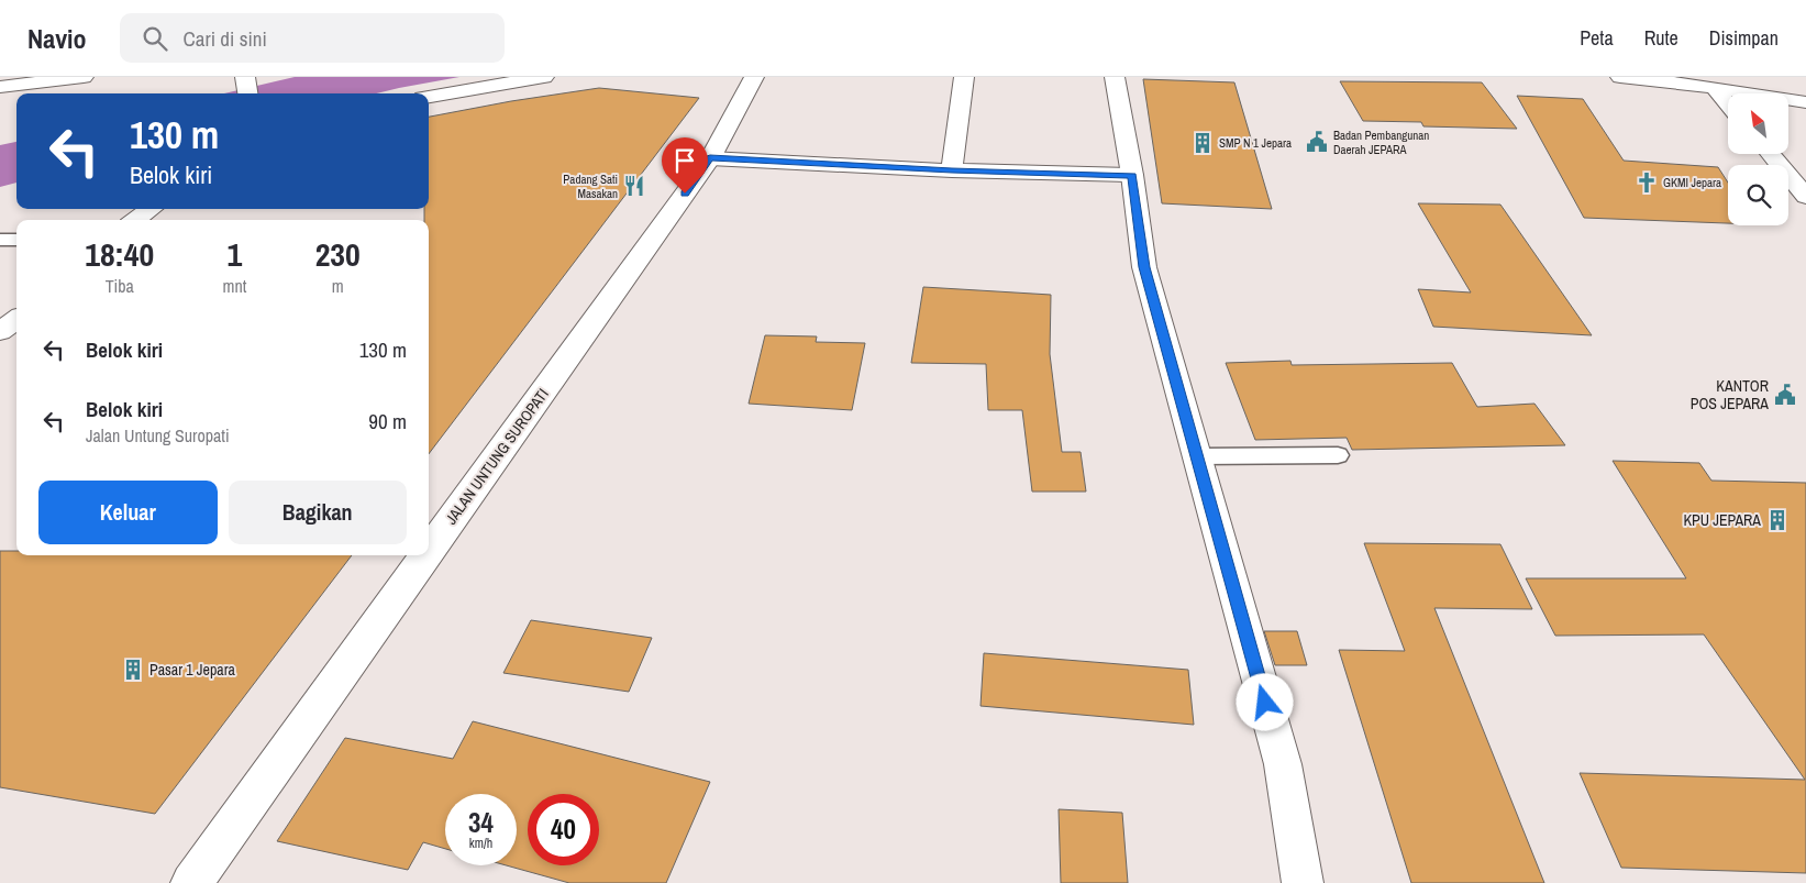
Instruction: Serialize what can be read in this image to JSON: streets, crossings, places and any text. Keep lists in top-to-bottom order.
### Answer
{
  "streets": {
    "street": ["JALAN UNTUNG SUROPATI"]
  },
  "places": {
    "public building": ["Badan Pembangunan Daerah JEPARA", "KANTOR POS JEPARA"],
    "building": ["SMP N 1 Jepara", "KPU JEPARA", "Pasar 1 Jepara"],
    "church": ["GKMI Jepara"],
    "restaurant": ["Padang Sati Masakan"]
  },
  "north": "top left",
  "page": {
    "header": "Navio",
    "search": "Cari di sini",
    "nav": ["Peta", "Rute", "Disimpan"],
    "turn": ["130 m", "Belok kiri"],
    "eta": [
      "18:40",
      "Tiba",
      "1",
      "mnt",
      "230",
      "m"
    ],
    "list": [
      {
        "name": "Belok kiri",
        "value": "130 m"
      },
      {
        "name": "Belok kiri",
        "note": "Jalan Untung Suropati",
        "value": "90 m"
      }
    ],
    "buttons": ["Keluar", "Bagikan"],
    "speed": "34 km/h",
    "limit": "40"
  }
}
